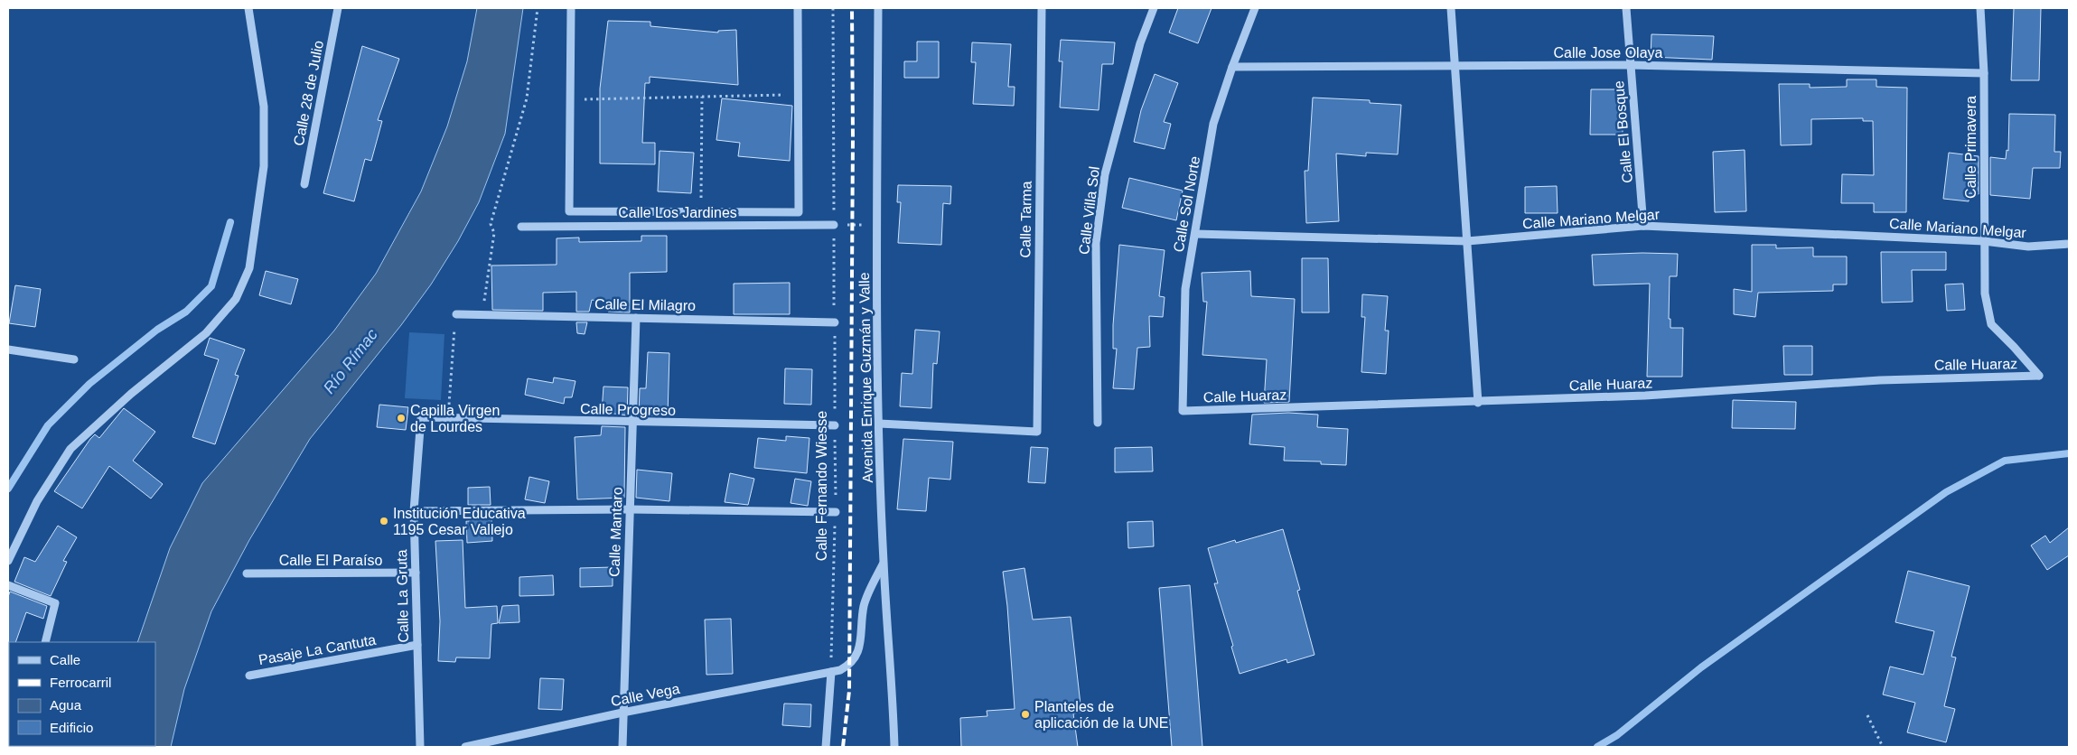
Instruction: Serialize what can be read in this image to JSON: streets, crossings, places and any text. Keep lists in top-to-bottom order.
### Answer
{
  "streets": {
    "street": [
      "Calle Jose Olaya",
      "Calle 28 de Julio",
      "Calle El Bosque",
      "Calle Primavera",
      "Calle Sol Norte",
      "Calle Villa Sol",
      "Calle Los Jardines",
      "Calle Mariano Melgar",
      "Calle Tarma",
      "Calle El Milagro",
      "Calle Huaraz",
      "Avenida Enrique Guzmán y Valle",
      "Calle Progreso",
      "Calle Mantaro",
      "Calle El Paraíso",
      "Calle La Gruta",
      "Pasaje La Cantuta",
      "Calle Vega"
    ],
    "path": ["Calle Fernando Wiesse"]
  },
  "crossings": [
    ["Calle Jose Olaya", "Calle El Bosque"],
    ["Calle Jose Olaya", "Calle Primavera"],
    ["Calle Jose Olaya", "Calle Sol Norte"],
    ["Calle El Bosque", "Calle Mariano Melgar"],
    ["Calle Primavera", "Calle Mariano Melgar"],
    ["Calle Primavera", "Calle Huaraz"],
    ["Calle Sol Norte", "Calle Mariano Melgar"],
    ["Calle Sol Norte", "Calle Huaraz"],
    ["Calle Los Jardines", "Calle Fernando Wiesse"],
    ["Calle Tarma", "Avenida Enrique Guzmán y Valle"],
    ["Calle El Milagro", "Calle Fernando Wiesse"],
    ["Calle El Milagro", "Calle Mantaro"],
    ["Avenida Enrique Guzmán y Valle", "Calle Vega"],
    ["Calle Progreso", "Calle Fernando Wiesse"],
    ["Calle Progreso", "Calle Mantaro"],
    ["Calle Progreso", "Calle La Gruta"],
    ["Calle Fernando Wiesse", "Calle Vega"],
    ["Calle Mantaro", "Calle Vega"],
    ["Calle El Paraíso", "Calle La Gruta"],
    ["Calle La Gruta", "Pasaje La Cantuta"]
  ],
  "water": ["Río Rímac"],
  "places": ["Capilla Virgen de Lourdes", "Institución Educativa 1195 Cesar Vallejo", "Planteles de aplicación de la UNE"],
  "legend": [
    "Calle",
    "Ferrocarril",
    "Agua",
    "Edificio"
  ]
}
